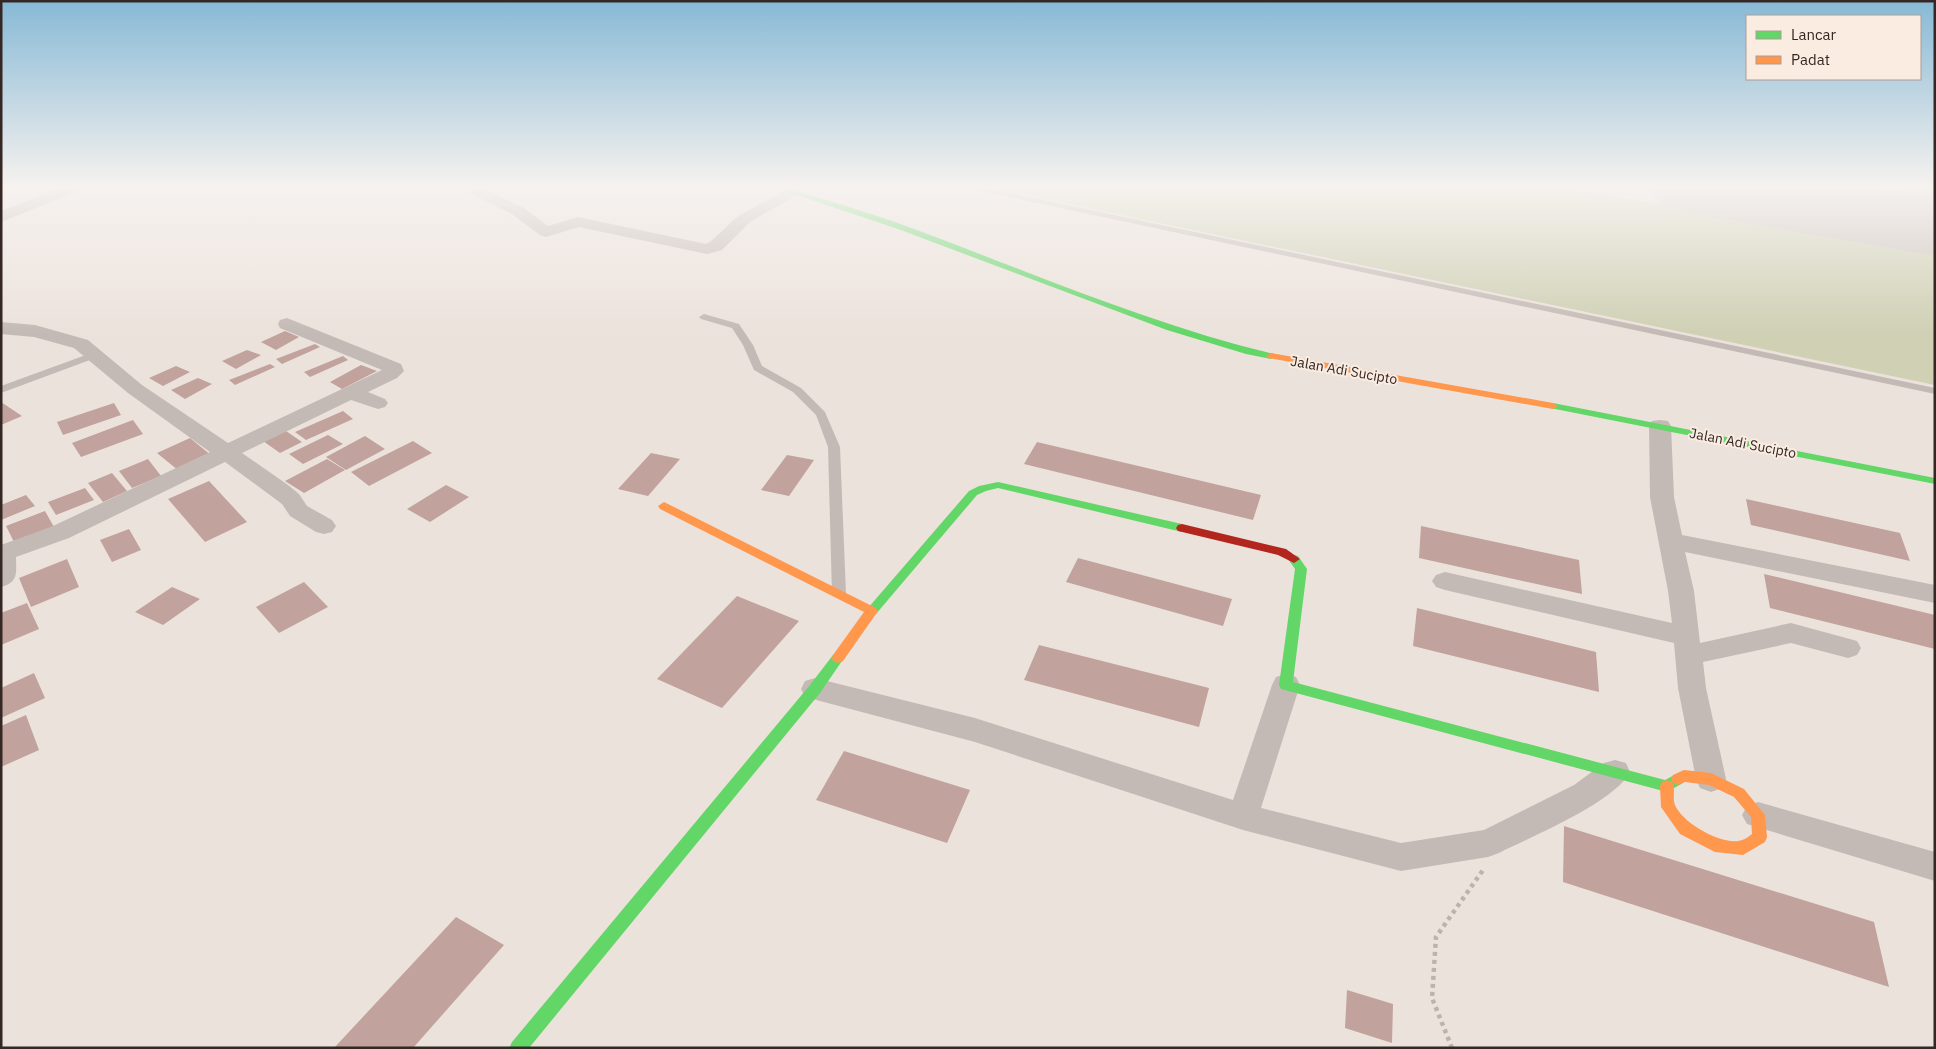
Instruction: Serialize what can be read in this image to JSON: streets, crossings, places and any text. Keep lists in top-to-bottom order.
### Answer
{
  "streets": {
    "street": ["Jalan Adi Sucipto"]
  },
  "legend": ["Lancar", "Padat"]
}
